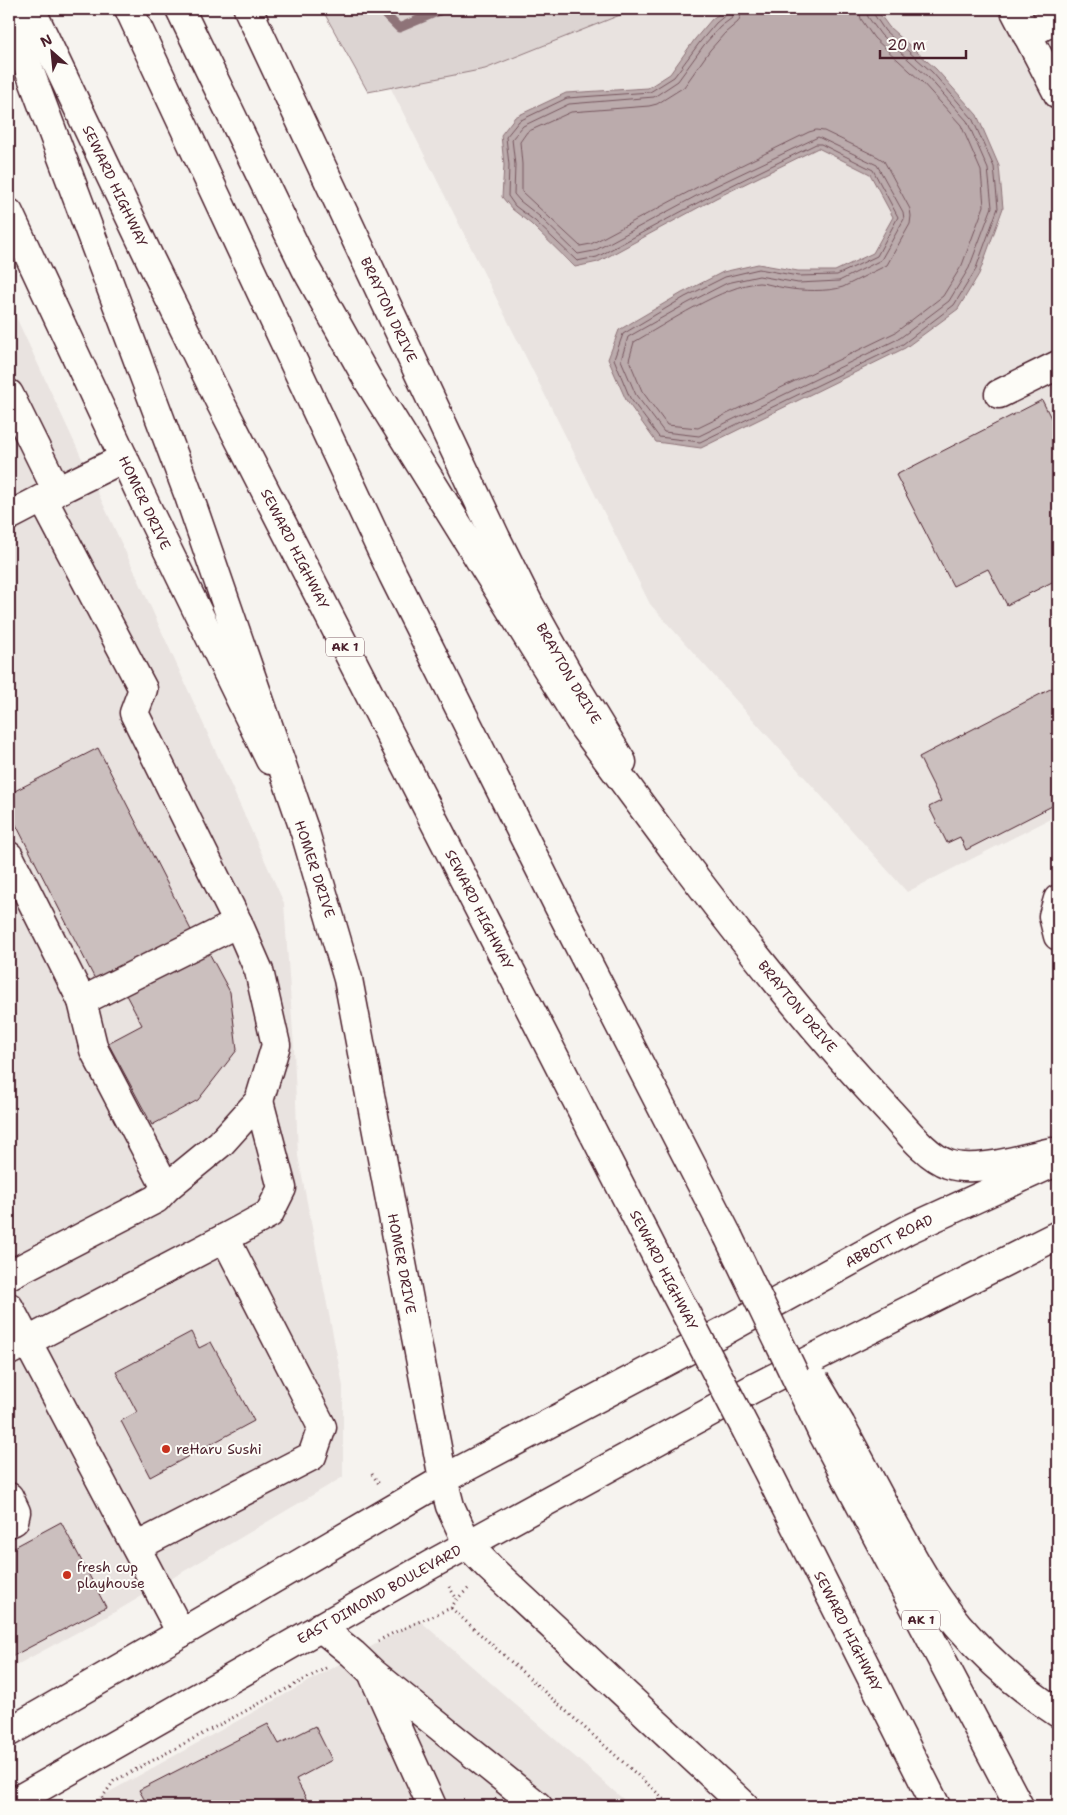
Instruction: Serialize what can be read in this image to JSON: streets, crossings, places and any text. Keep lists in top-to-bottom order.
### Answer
{
  "streets": {
    "main road": [
      "SEWARD HIGHWAY",
      "BRAYTON DRIVE",
      "HOMER DRIVE",
      "AK 1",
      "ABBOTT ROAD",
      "EAST DIMOND BOULEVARD"
    ]
  },
  "crossings": [
    ["HOMER DRIVE", "ABBOTT ROAD"],
    ["HOMER DRIVE", "EAST DIMOND BOULEVARD"]
  ],
  "places": ["reHaru Sushi", "fresh cup playhouse"],
  "scale_bar": "20 m",
  "north": "top left"
}
